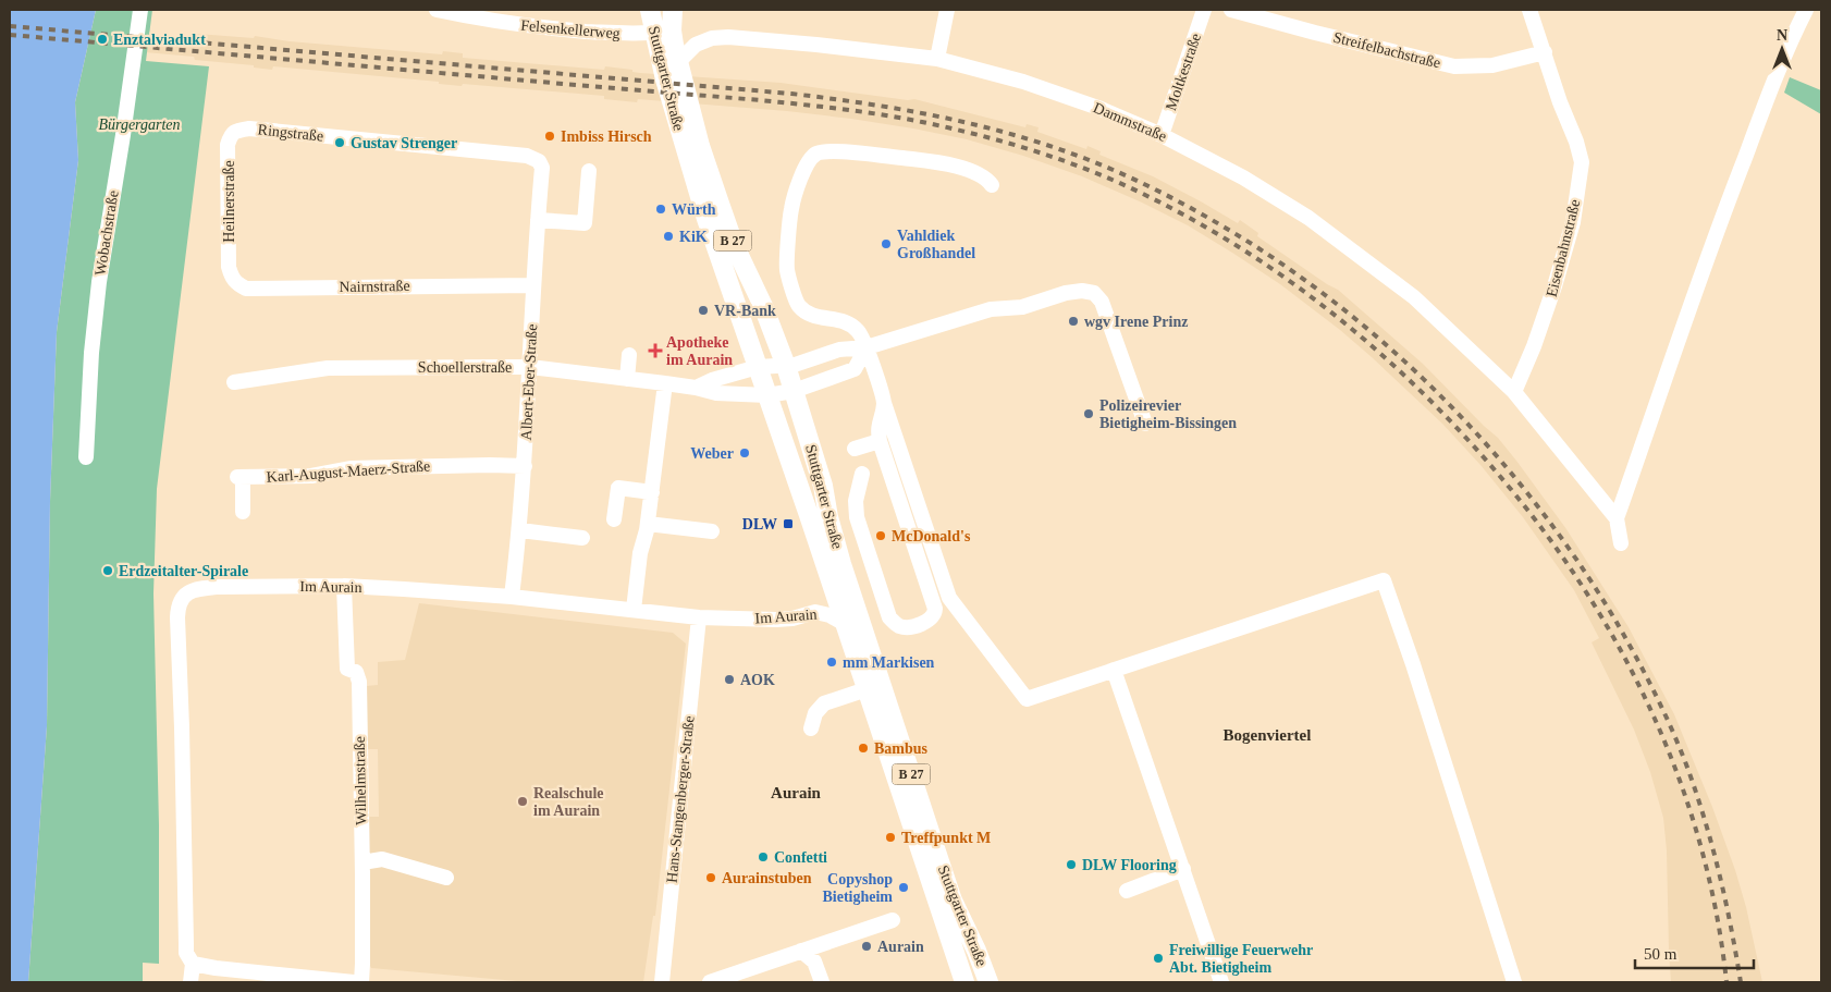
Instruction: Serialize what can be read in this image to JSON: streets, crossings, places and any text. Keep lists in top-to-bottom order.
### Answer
{
  "streets": {
    "main road": ["Stuttgarter Straße", "B 27"],
    "street": [
      "Felsenkellerweg",
      "Streifelbachstraße",
      "Moltkestraße",
      "Dammstraße",
      "Ringstraße",
      "Heilnerstraße",
      "Wobachstraße",
      "Eisenbahnstraße",
      "Nairnstraße",
      "Schoellerstraße",
      "Albert-Eber-Straße",
      "Karl-August-Maerz-Straße",
      "Im Aurain",
      "Wilhelmstraße",
      "Hans-Stangenberger-Straße"
    ]
  },
  "crossings": [
    ["Felsenkellerweg", "Stuttgarter Straße"],
    ["Streifelbachstraße", "Eisenbahnstraße"],
    ["Moltkestraße", "Dammstraße"],
    ["Stuttgarter Straße", "Dammstraße"],
    ["Stuttgarter Straße", "Schoellerstraße"],
    ["Stuttgarter Straße", "Im Aurain"],
    ["Dammstraße", "Eisenbahnstraße"],
    ["Ringstraße", "Heilnerstraße"],
    ["Ringstraße", "Albert-Eber-Straße"],
    ["Heilnerstraße", "Nairnstraße"],
    ["Nairnstraße", "Albert-Eber-Straße"],
    ["Schoellerstraße", "Albert-Eber-Straße"],
    ["Albert-Eber-Straße", "Karl-August-Maerz-Straße"],
    ["Albert-Eber-Straße", "Im Aurain"],
    ["Im Aurain", "Wilhelmstraße"],
    ["Im Aurain", "Hans-Stangenberger-Straße"]
  ],
  "districts": ["Bogenviertel", "Aurain"],
  "parks": ["Bürgergarten"],
  "places": {
    "other": [
      "Enztalviadukt",
      "Imbiss Hirsch",
      "Gustav Strenger",
      "Würth",
      "KiK",
      "Vahldiek Großhandel",
      "VR-Bank",
      "wgv Irene Prinz",
      "Polizeirevier Bietigheim-Bissingen",
      "Weber",
      "McDonald's",
      "Erdzeitalter-Spirale",
      "mm Markisen",
      "AOK",
      "Bambus",
      "Realschule im Aurain",
      "Treffpunkt M",
      "Confetti",
      "DLW Flooring",
      "Aurainstuben",
      "Copyshop Bietigheim",
      "Aurain",
      "Freiwillige Feuerwehr Abt. Bietigheim"
    ],
    "health": ["Apotheke im Aurain"],
    "transit": ["DLW"]
  },
  "scale_bar": "50 m",
  "north": "top"
}
